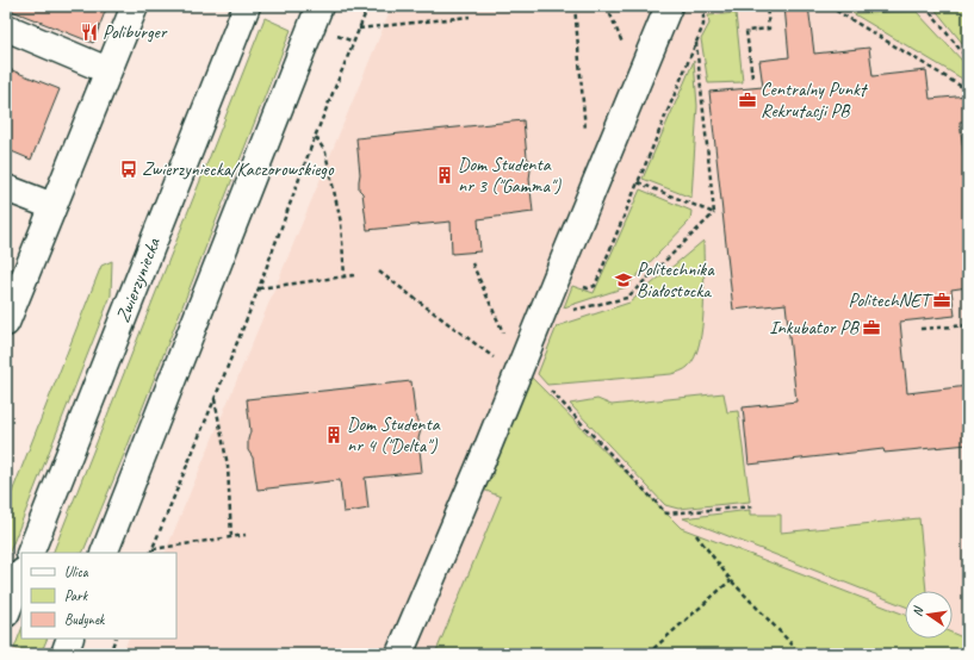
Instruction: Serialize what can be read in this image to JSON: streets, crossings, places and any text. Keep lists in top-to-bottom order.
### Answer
{
  "streets": {
    "main road": ["Zwierzyniecka"]
  },
  "places": {
    "restaurant": ["Poliburger"],
    "office": ["Centralny Punkt Rekrutacji PB", "PolitechNET", "Inkubator PB"],
    "bus stop": ["Zwierzyniecka/Kaczorowskiego"],
    "building": ["Dom Studenta nr 3 (\"Gamma\")", "Dom Studenta nr 4 (\"Delta\")"],
    "school or university": ["Politechnika Białostocka"]
  },
  "legend": ["Ulica", "Park", "Budynek"],
  "north": "left"
}
